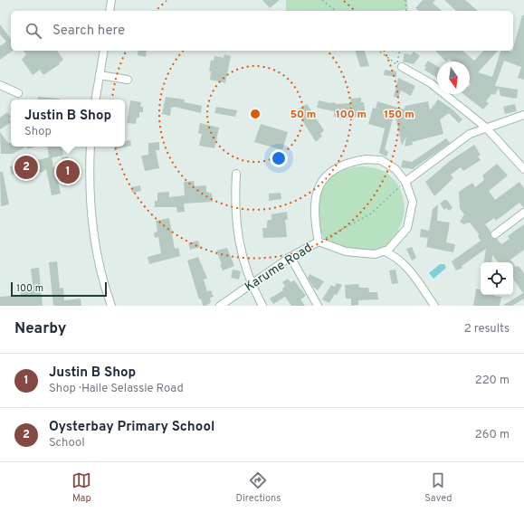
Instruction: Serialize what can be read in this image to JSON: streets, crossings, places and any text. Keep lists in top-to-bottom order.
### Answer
{
  "streets": {
    "street": ["Karume Road"]
  },
  "scale_bar": "100 m",
  "north": "bottom",
  "page": {
    "search": "Search here",
    "popup": ["Justin B Shop", "Shop"],
    "pins": ["2", "1"],
    "scale": "100 m",
    "heading": ["Nearby", "2 results"],
    "list": [
      {
        "mark": "1",
        "name": "Justin B Shop",
        "note": "Shop · Haile Selassie Road",
        "value": "220 m"
      },
      {
        "mark": "2",
        "name": "Oysterbay Primary School",
        "note": "School",
        "value": "260 m"
      }
    ],
    "nav": ["Map", "Directions", "Saved"]
  },
  "rings": ["50 m", "100 m", "150 m"]
}
